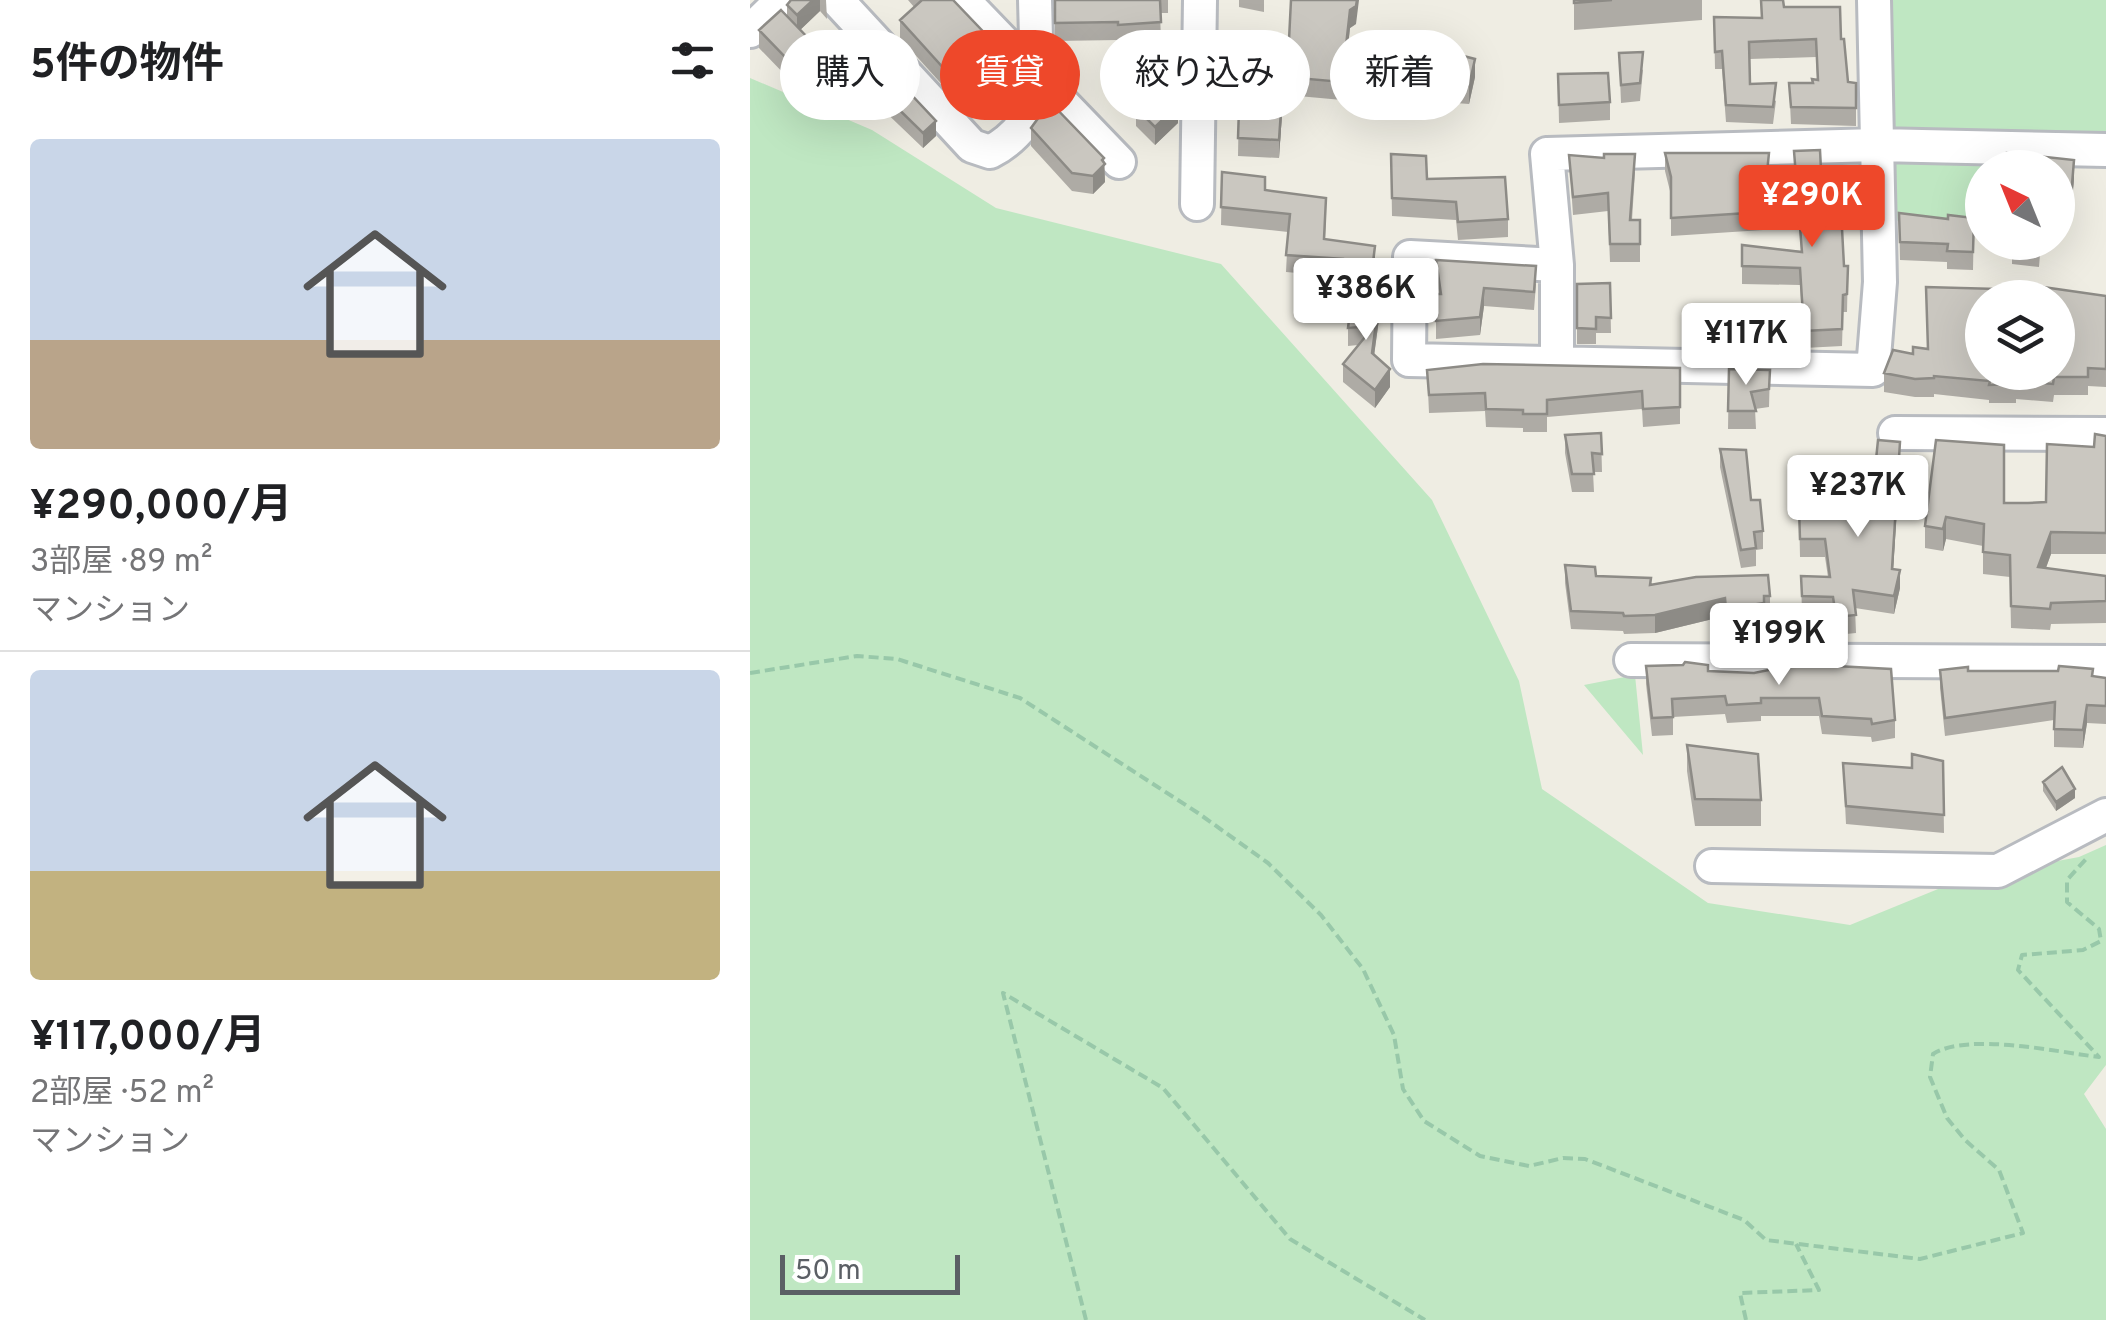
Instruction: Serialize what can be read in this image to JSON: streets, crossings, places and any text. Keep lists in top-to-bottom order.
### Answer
{
  "scale_bar": "50 m",
  "north": "top left",
  "page": {
    "heading": "5件の物件",
    "chip": [
      "購入",
      "賃貸",
      "絞り込み",
      "新着"
    ],
    "list": [
      {
        "name": "¥290,000/月",
        "note": "3部屋 · 89 m² · マンション"
      },
      {
        "name": "¥117,000/月",
        "note": "2部屋 · 52 m² · マンション"
      }
    ],
    "price": [
      "¥290K",
      "¥386K",
      "¥117K",
      "¥237K",
      "¥199K"
    ],
    "scale": "50 m"
  }
}
